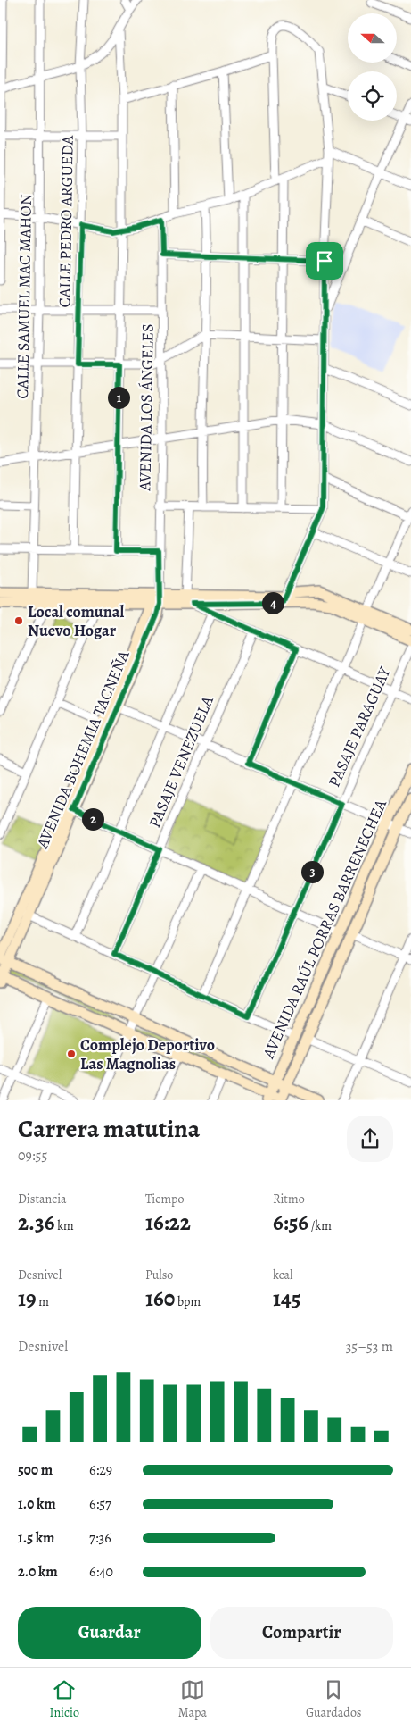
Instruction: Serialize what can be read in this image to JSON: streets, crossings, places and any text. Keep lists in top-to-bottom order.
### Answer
{
  "streets": {
    "street": [
      "CALLE PEDRO ARGUEDA",
      "CALLE SAMUEL MAC MAHON",
      "AVENIDA LOS ÁNGELES",
      "PASAJE PARAGUAY",
      "AVENIDA BOHEMIA TACNEÑA",
      "PASAJE VENEZUELA",
      "AVENIDA RAÚL PORRAS BARRENECHEA"
    ]
  },
  "crossings": [
    ["AVENIDA LOS ÁNGELES", "AVENIDA BOHEMIA TACNEÑA"]
  ],
  "places": ["Local comunal Nuevo Hogar", "Complejo Deportivo Las Magnolias"],
  "north": "left",
  "page": {
    "pins": [
      "1",
      "4",
      "2",
      "3"
    ],
    "heading": ["Carrera matutina", "09:55"],
    "stats": [
      ["Distancia", "2.36 km"],
      ["Tiempo", "16:22"],
      ["Ritmo", "6:56 /km"],
      ["Desnivel", "19 m"],
      ["Pulso", "160 bpm"],
      ["kcal", "145"]
    ],
    "chart": ["Desnivel", "35–53 m"],
    "list": [
      {
        "name": "500 m",
        "note": "6:29"
      },
      {
        "name": "1.0 km",
        "note": "6:57"
      },
      {
        "name": "1.5 km",
        "note": "7:36"
      },
      {
        "name": "2.0 km",
        "note": "6:40"
      }
    ],
    "buttons": ["Guardar", "Compartir"],
    "tabs": ["Inicio", "Mapa", "Guardados"]
  }
}
